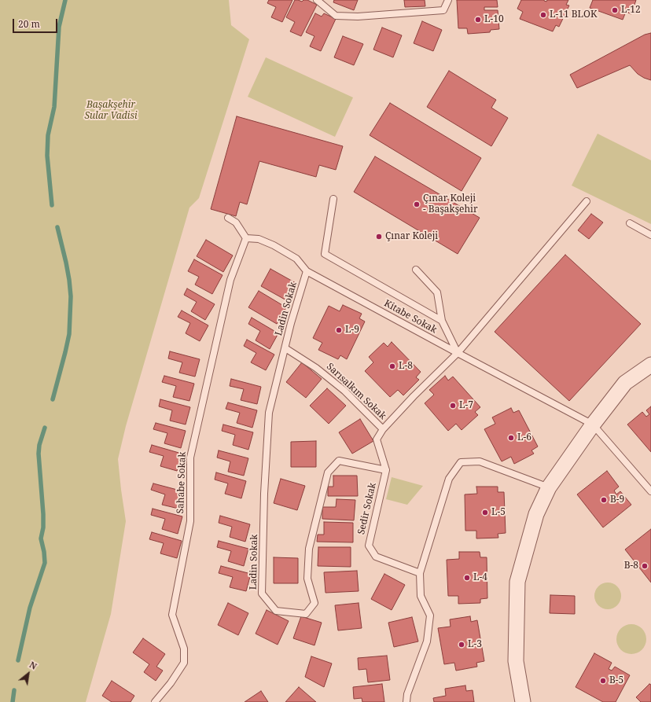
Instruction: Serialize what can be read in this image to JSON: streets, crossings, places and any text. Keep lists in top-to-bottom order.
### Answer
{
  "streets": {
    "lane": [
      "Ladin Sokak",
      "Kitabe Sokak",
      "Sarısalkım Sokak",
      "Sahabe Sokak",
      "Sedir Sokak"
    ]
  },
  "crossings": [
    ["Ladin Sokak", "Kitabe Sokak"],
    ["Ladin Sokak", "Sarısalkım Sokak"],
    ["Ladin Sokak", "Sedir Sokak"],
    ["Kitabe Sokak", "Sahabe Sokak"]
  ],
  "parks": ["Başakşehir Sular Vadisi"],
  "places": [
    "L-12",
    "L-11 BLOK",
    "L-10",
    "Çınar Koleji - Başakşehir",
    "Çınar Koleji",
    "L-9",
    "L-8",
    "L-7",
    "L-6",
    "B-9",
    "L-5",
    "B-8",
    "L-4",
    "L-3",
    "B-5"
  ],
  "scale_bar": "20 m",
  "north": "top right"
}
